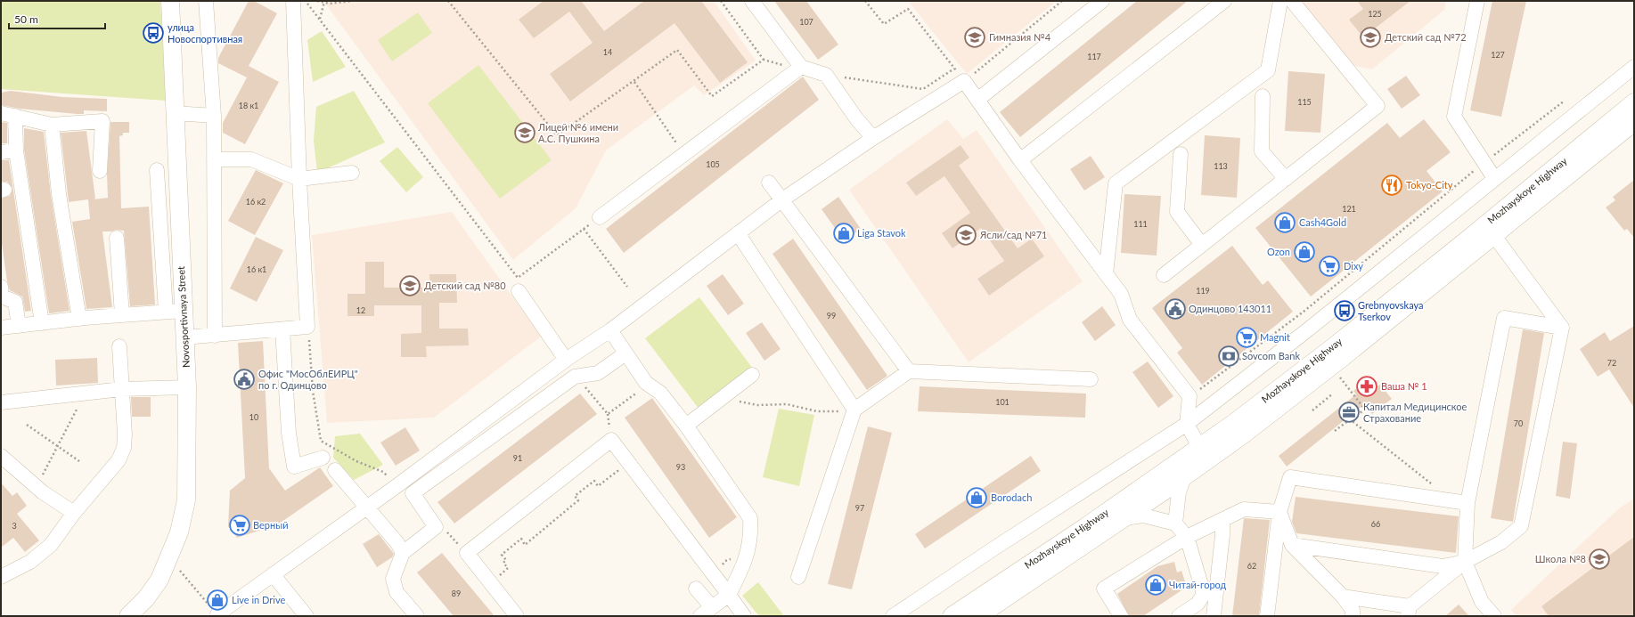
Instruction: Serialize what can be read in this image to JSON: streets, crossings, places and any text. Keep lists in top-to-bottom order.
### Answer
{
  "streets": {
    "main road": ["Mozhayskoye Highway", "Novosportivnaya Street"]
  },
  "places": {
    "bus stop": ["улица Новоспортивная", "Grebnyovskaya Tserkov"],
    "school or university": [
      "Гимназия №4",
      "Детский сад №72",
      "Лицей №6 имени А.С. Пушкина",
      "Ясли/сад №71",
      "Детский сад №80",
      "Школа №8"
    ],
    "restaurant": ["Tokyo-City"],
    "shop": [
      "Cash4Gold",
      "Liga Stavok",
      "Ozon",
      "Borodach",
      "Читай-город",
      "Live in Drive"
    ],
    "supermarket": ["Dixy", "Magnit", "Верный"],
    "public building": ["Одинцово 143011", "Офис \"МосОблЕИРЦ\" по г. Одинцово"],
    "bank": ["Sovcom Bank"],
    "pharmacy": ["Ваша № 1"],
    "office": ["Капитал Медицинское Страхование"]
  },
  "house_numbers": [
    "125",
    "107",
    "14",
    "127",
    "117",
    "115",
    "18 к1",
    "105",
    "113",
    "16 к2",
    "121",
    "111",
    "16 к1",
    "119",
    "12",
    "99",
    "72",
    "101",
    "10",
    "70",
    "91",
    "93",
    "97",
    "66",
    "3",
    "62",
    "89"
  ],
  "scale_bar": "50 m"
}
